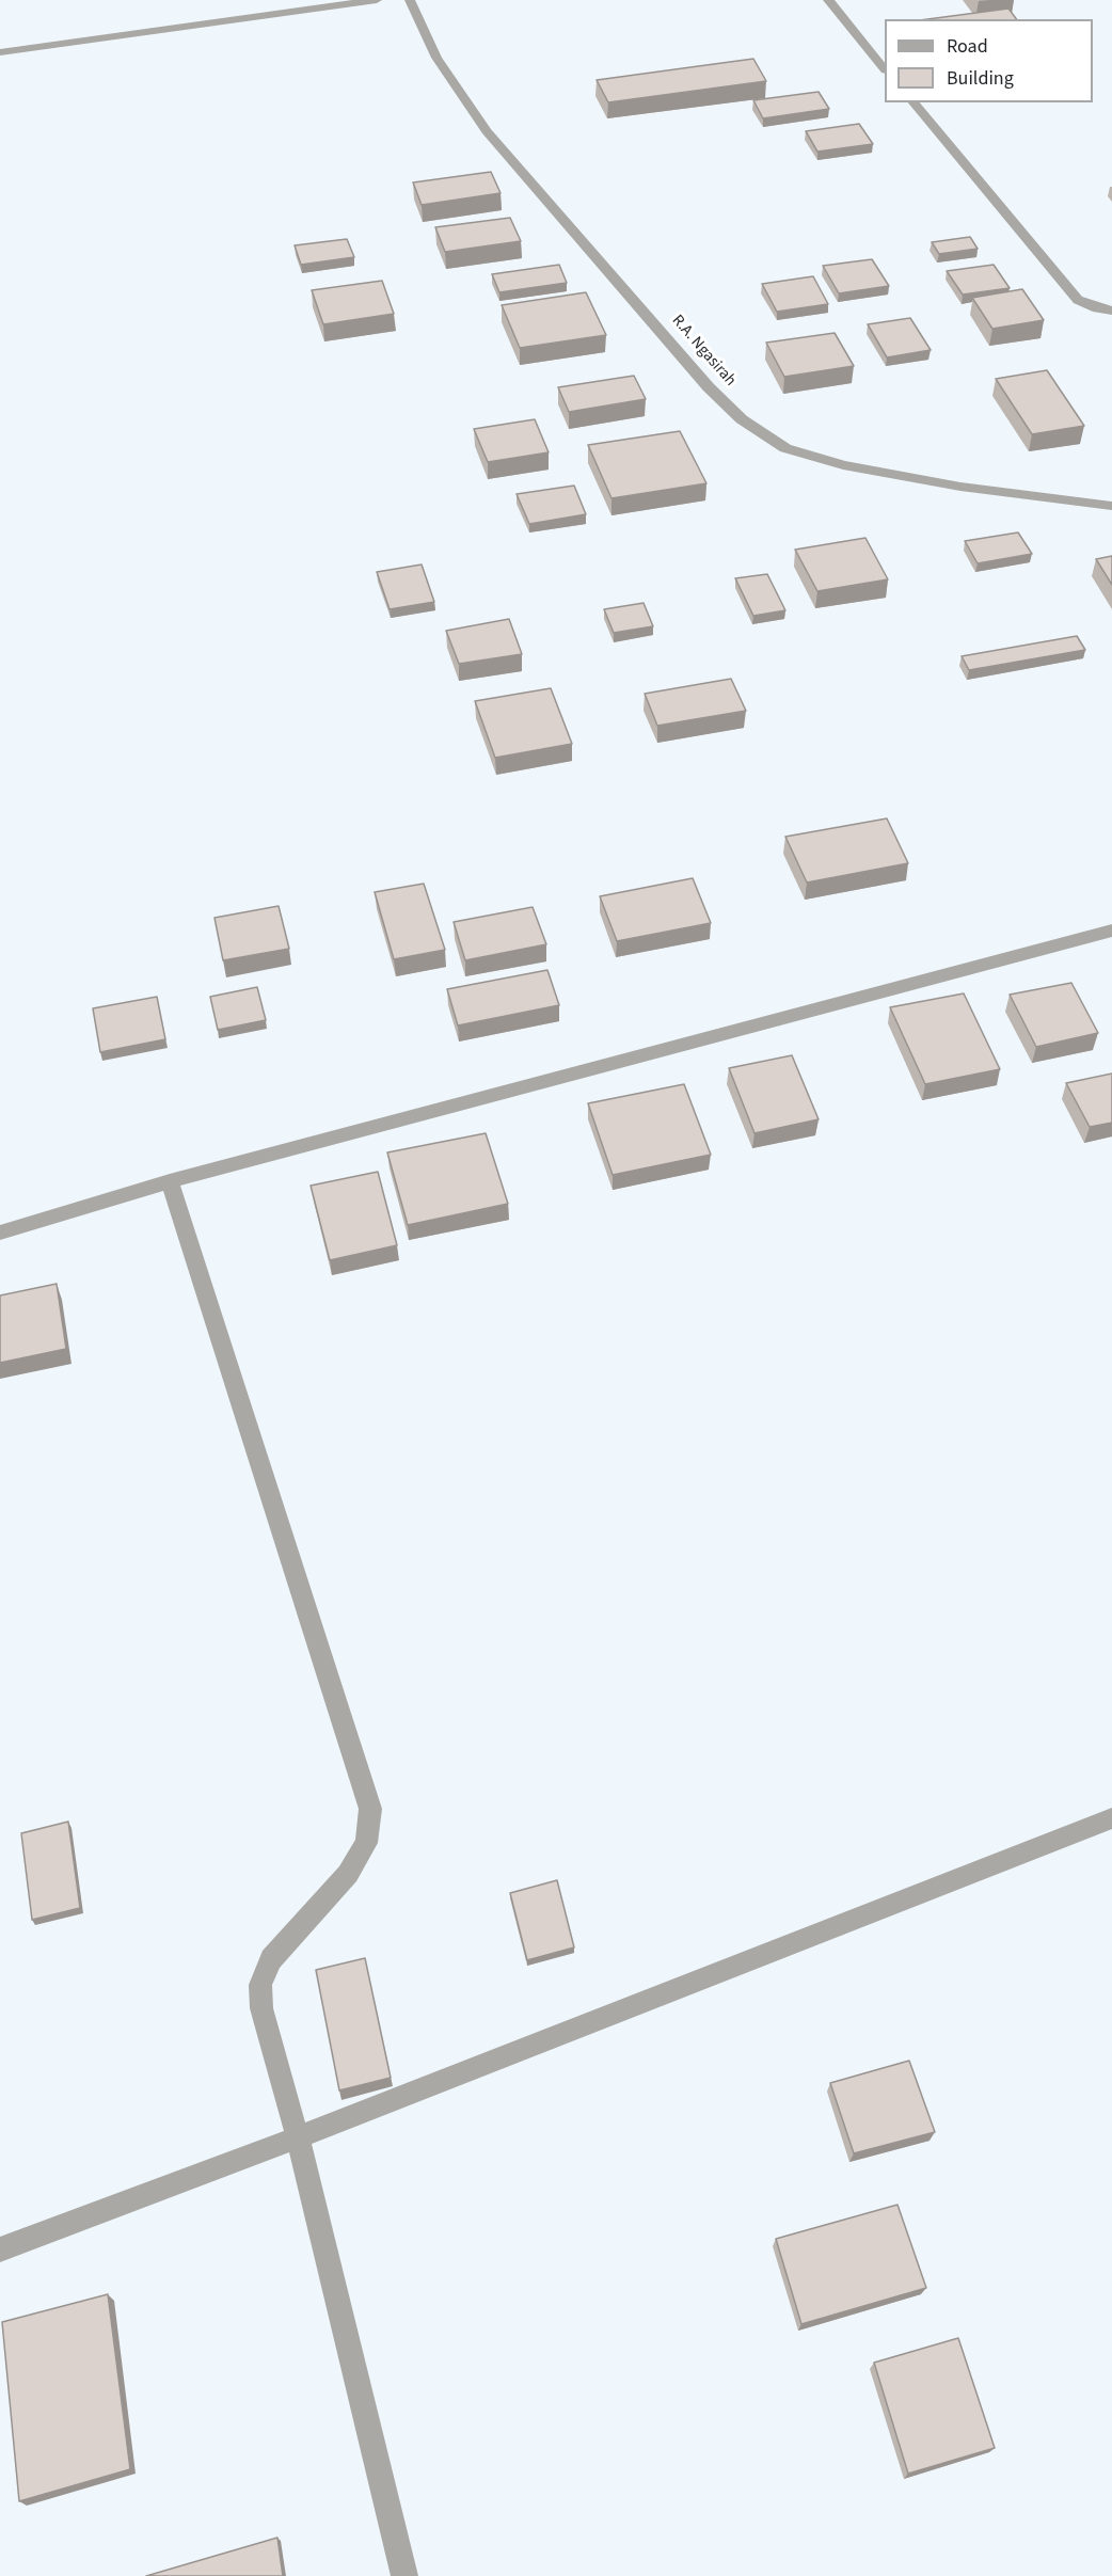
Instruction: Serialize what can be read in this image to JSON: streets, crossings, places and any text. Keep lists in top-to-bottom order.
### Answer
{
  "streets": {
    "street": ["R.A. Ngasirah"]
  },
  "legend": ["Road", "Building"]
}
